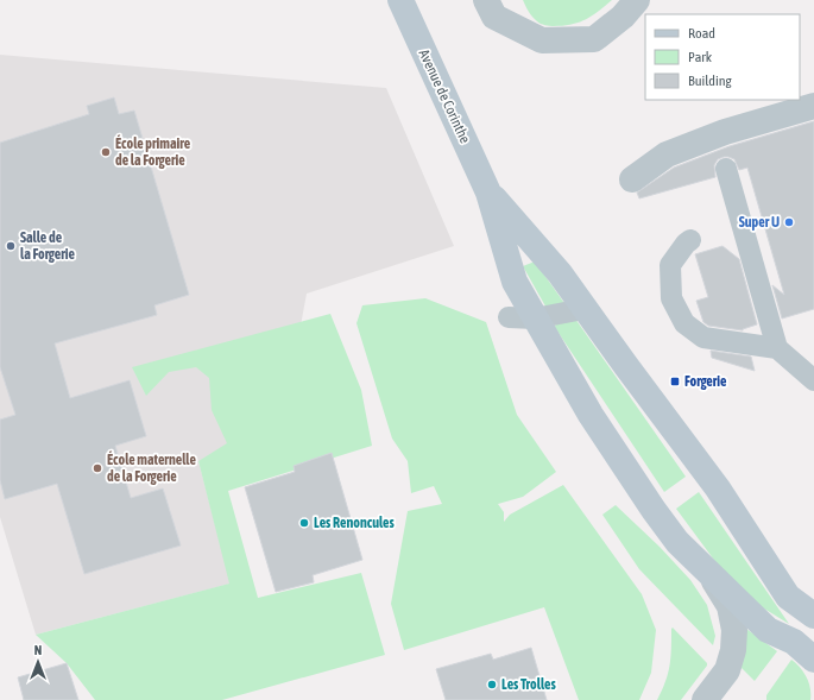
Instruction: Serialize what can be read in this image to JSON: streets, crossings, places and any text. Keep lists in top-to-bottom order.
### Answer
{
  "streets": {
    "main road": ["Avenue de Corinthe"]
  },
  "places": {
    "other": [
      "École primaire de la Forgerie",
      "Super U",
      "Salle de la Forgerie",
      "École maternelle de la Forgerie",
      "Les Renoncules",
      "Les Trolles"
    ],
    "transit": ["Forgerie"]
  },
  "legend": ["Road", "Park", "Building"],
  "north": "top"
}
